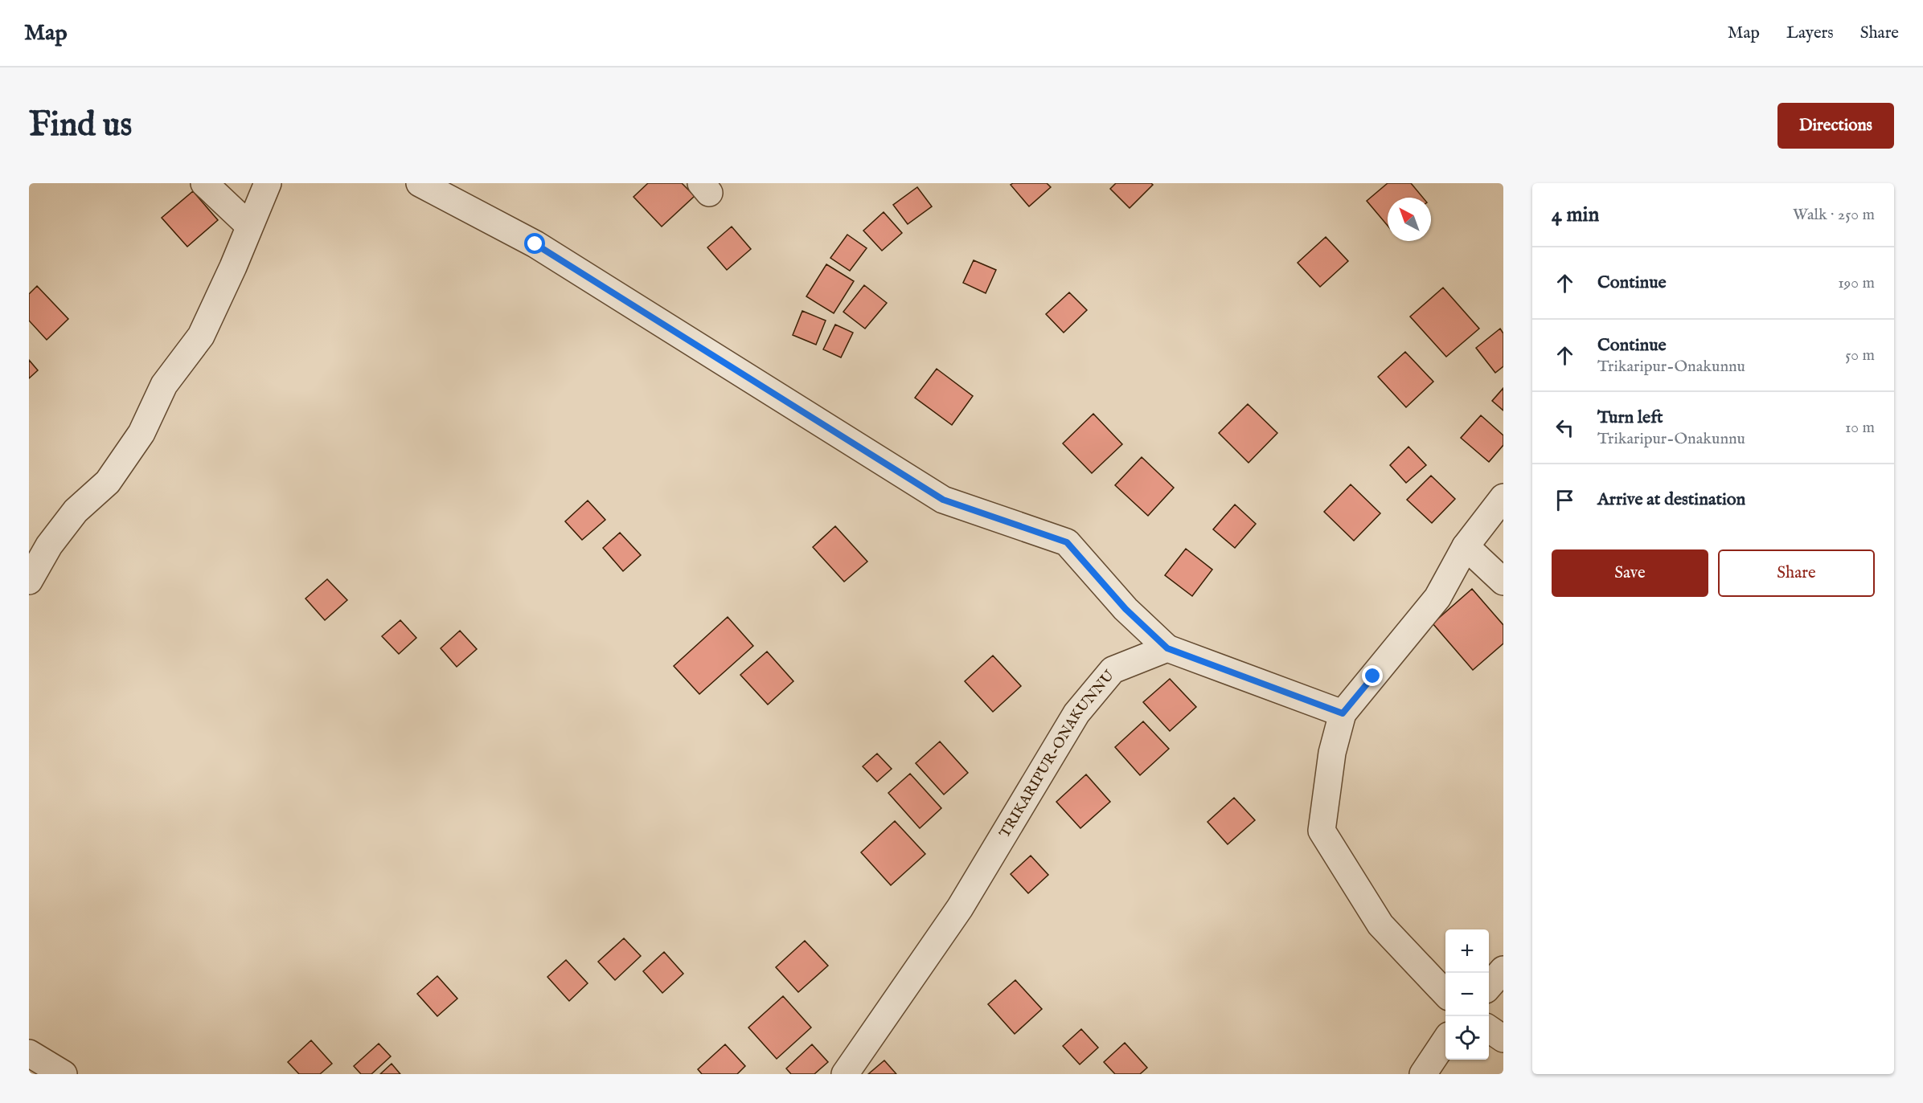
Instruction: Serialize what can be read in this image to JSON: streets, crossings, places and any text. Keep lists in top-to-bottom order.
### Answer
{
  "streets": {
    "street": ["TRIKARIPUR-ONAKUNNU"]
  },
  "north": "top left",
  "page": {
    "header": "Map",
    "nav": ["Map", "Layers", "Share"],
    "buttons": [
      "Directions",
      ["Save", "Share"]
    ],
    "title": "Find us",
    "heading": ["4 min", "Walk · 250 m"],
    "list": [
      ["Continue", "190 m"],
      ["Continue", "Trikaripur-Onakunnu", "50 m"],
      ["Turn left", "Trikaripur-Onakunnu", "10 m"],
      "Arrive at destination"
    ],
    "map_buttons": ["+", "−"]
  }
}
